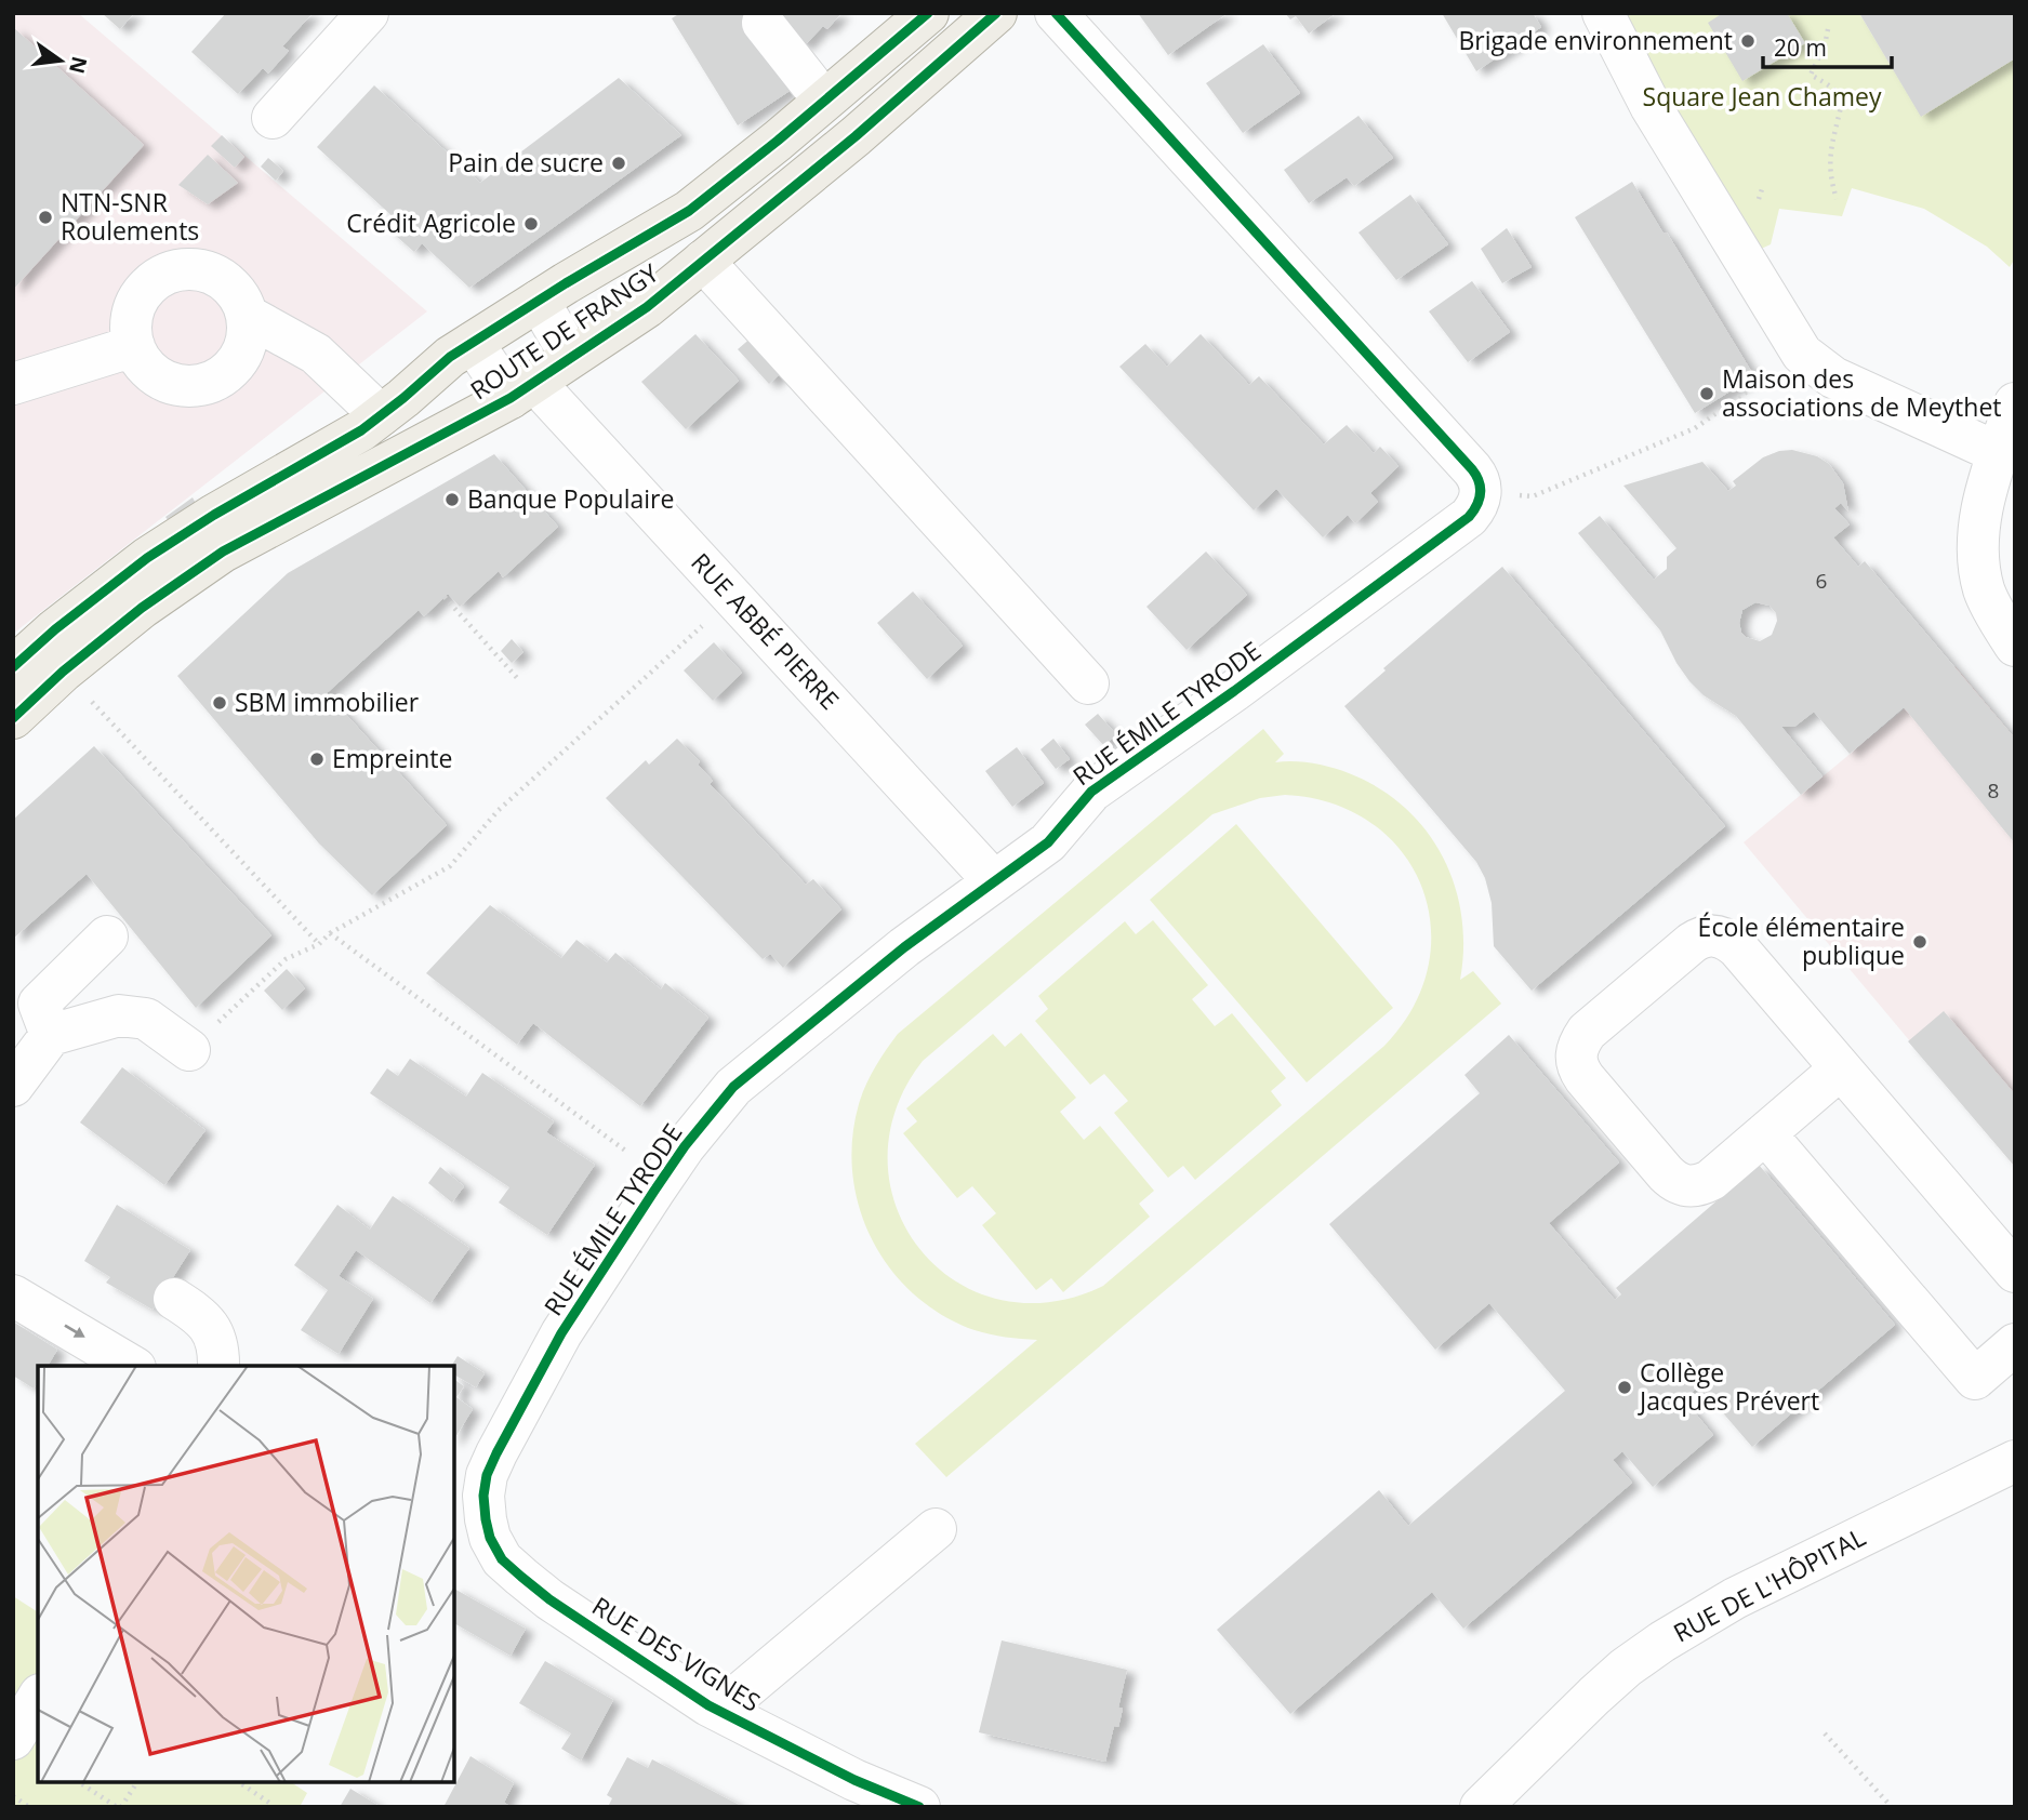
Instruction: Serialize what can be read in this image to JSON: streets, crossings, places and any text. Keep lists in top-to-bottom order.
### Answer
{
  "streets": {
    "main road": ["ROUTE DE FRANGY"],
    "street": [
      "RUE ABBÉ PIERRE",
      "RUE ÉMILE TYRODE",
      "RUE DE L'HÔPITAL",
      "RUE DES VIGNES"
    ]
  },
  "crossings": [
    ["ROUTE DE FRANGY", "RUE ABBÉ PIERRE"],
    ["RUE ABBÉ PIERRE", "RUE ÉMILE TYRODE"],
    ["RUE ÉMILE TYRODE", "RUE DES VIGNES"]
  ],
  "parks": ["Square Jean Chamey"],
  "places": [
    "Brigade environnement",
    "Pain de sucre",
    "NTN-SNR Roulements",
    "Crédit Agricole",
    "Maison des associations de Meythet",
    "Banque Populaire",
    "SBM immobilier",
    "Empreinte",
    "École élémentaire publique",
    "Collège Jacques Prévert"
  ],
  "house_numbers": ["6", "8"],
  "scale_bar": "20 m",
  "north": "right"
}
